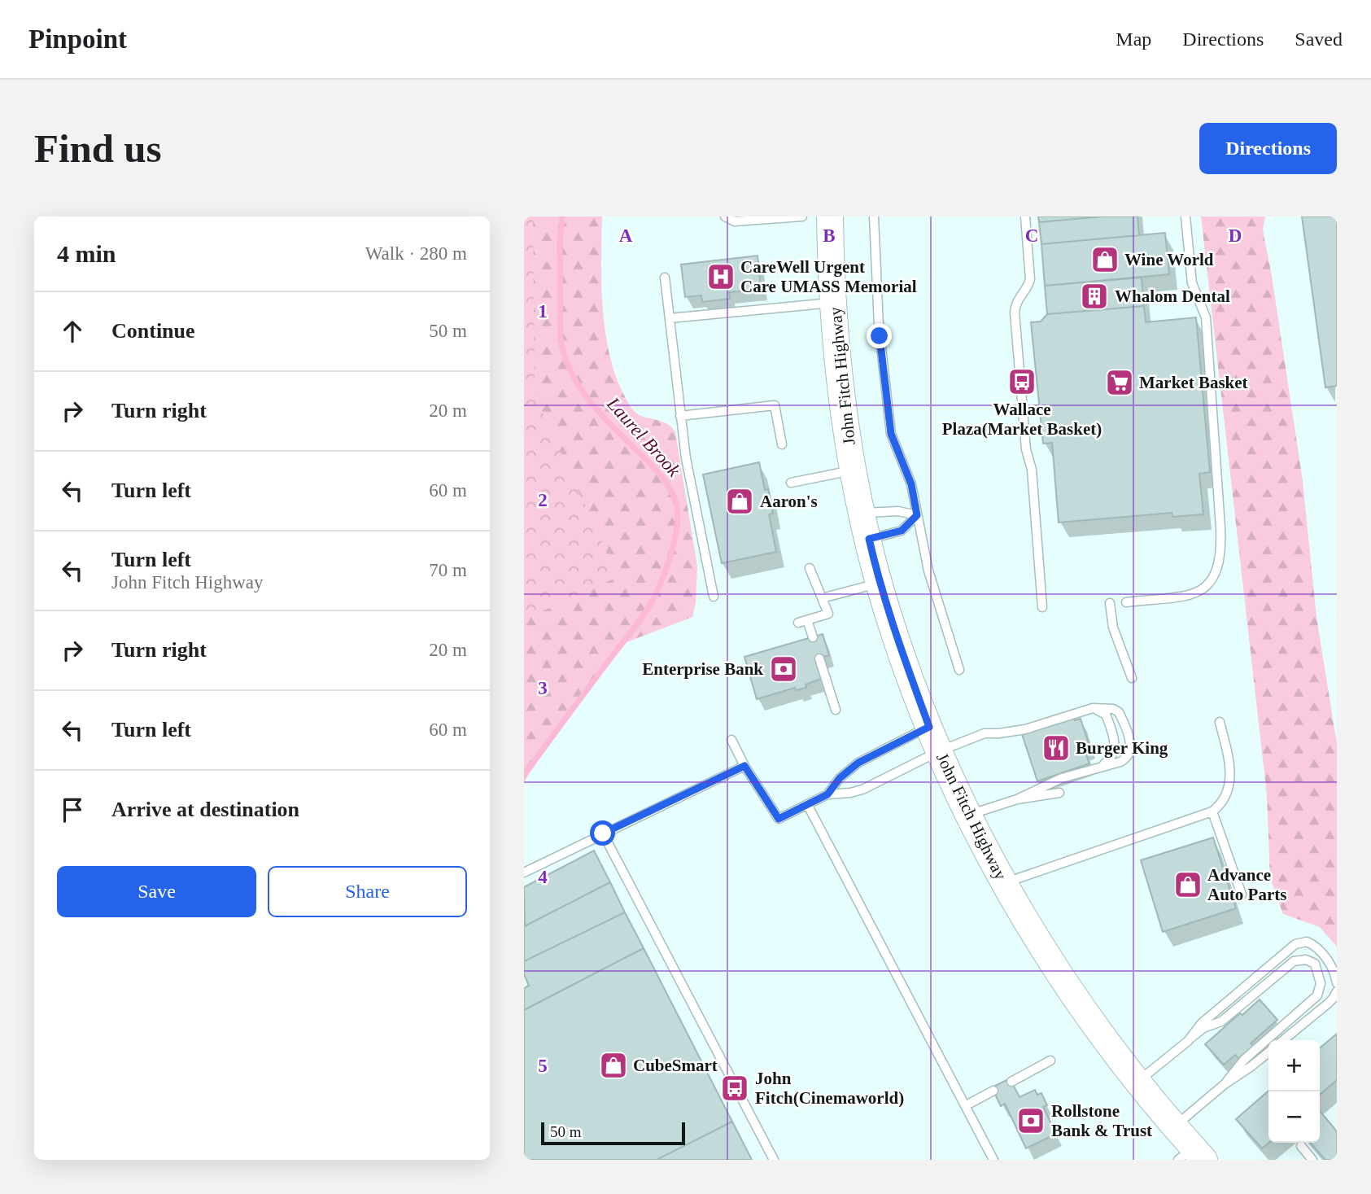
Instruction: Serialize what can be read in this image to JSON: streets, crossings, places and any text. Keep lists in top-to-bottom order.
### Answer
{
  "streets": {
    "main road": ["John Fitch Highway"]
  },
  "water": ["Laurel Brook"],
  "places": {
    "shop": [
      "Wine World",
      "Aaron's",
      "Advance Auto Parts",
      "CubeSmart"
    ],
    "hospital": ["CareWell Urgent Care UMASS Memorial"],
    "building": ["Whalom Dental"],
    "bus stop": ["Wallace Plaza(Market Basket)", "John Fitch(Cinemaworld)"],
    "supermarket": ["Market Basket"],
    "bank": ["Enterprise Bank", "Rollstone Bank & Trust"],
    "restaurant": ["Burger King"]
  },
  "scale_bar": "50 m",
  "page": {
    "header": "Pinpoint",
    "nav": ["Map", "Directions", "Saved"],
    "buttons": [
      "Directions",
      ["Save", "Share"]
    ],
    "title": "Find us",
    "heading": ["4 min", "Walk · 280 m"],
    "list": [
      ["Continue", "50 m"],
      ["Turn right", "20 m"],
      ["Turn left", "60 m"],
      ["Turn left", "John Fitch Highway", "70 m"],
      ["Turn right", "20 m"],
      ["Turn left", "60 m"],
      "Arrive at destination"
    ],
    "map_buttons": ["+", "−"],
    "scale": "50 m"
  },
  "grid": {
    "columns": [
      "A",
      "B",
      "C",
      "D"
    ],
    "rows": [
      "1",
      "2",
      "3",
      "4",
      "5"
    ]
  }
}
